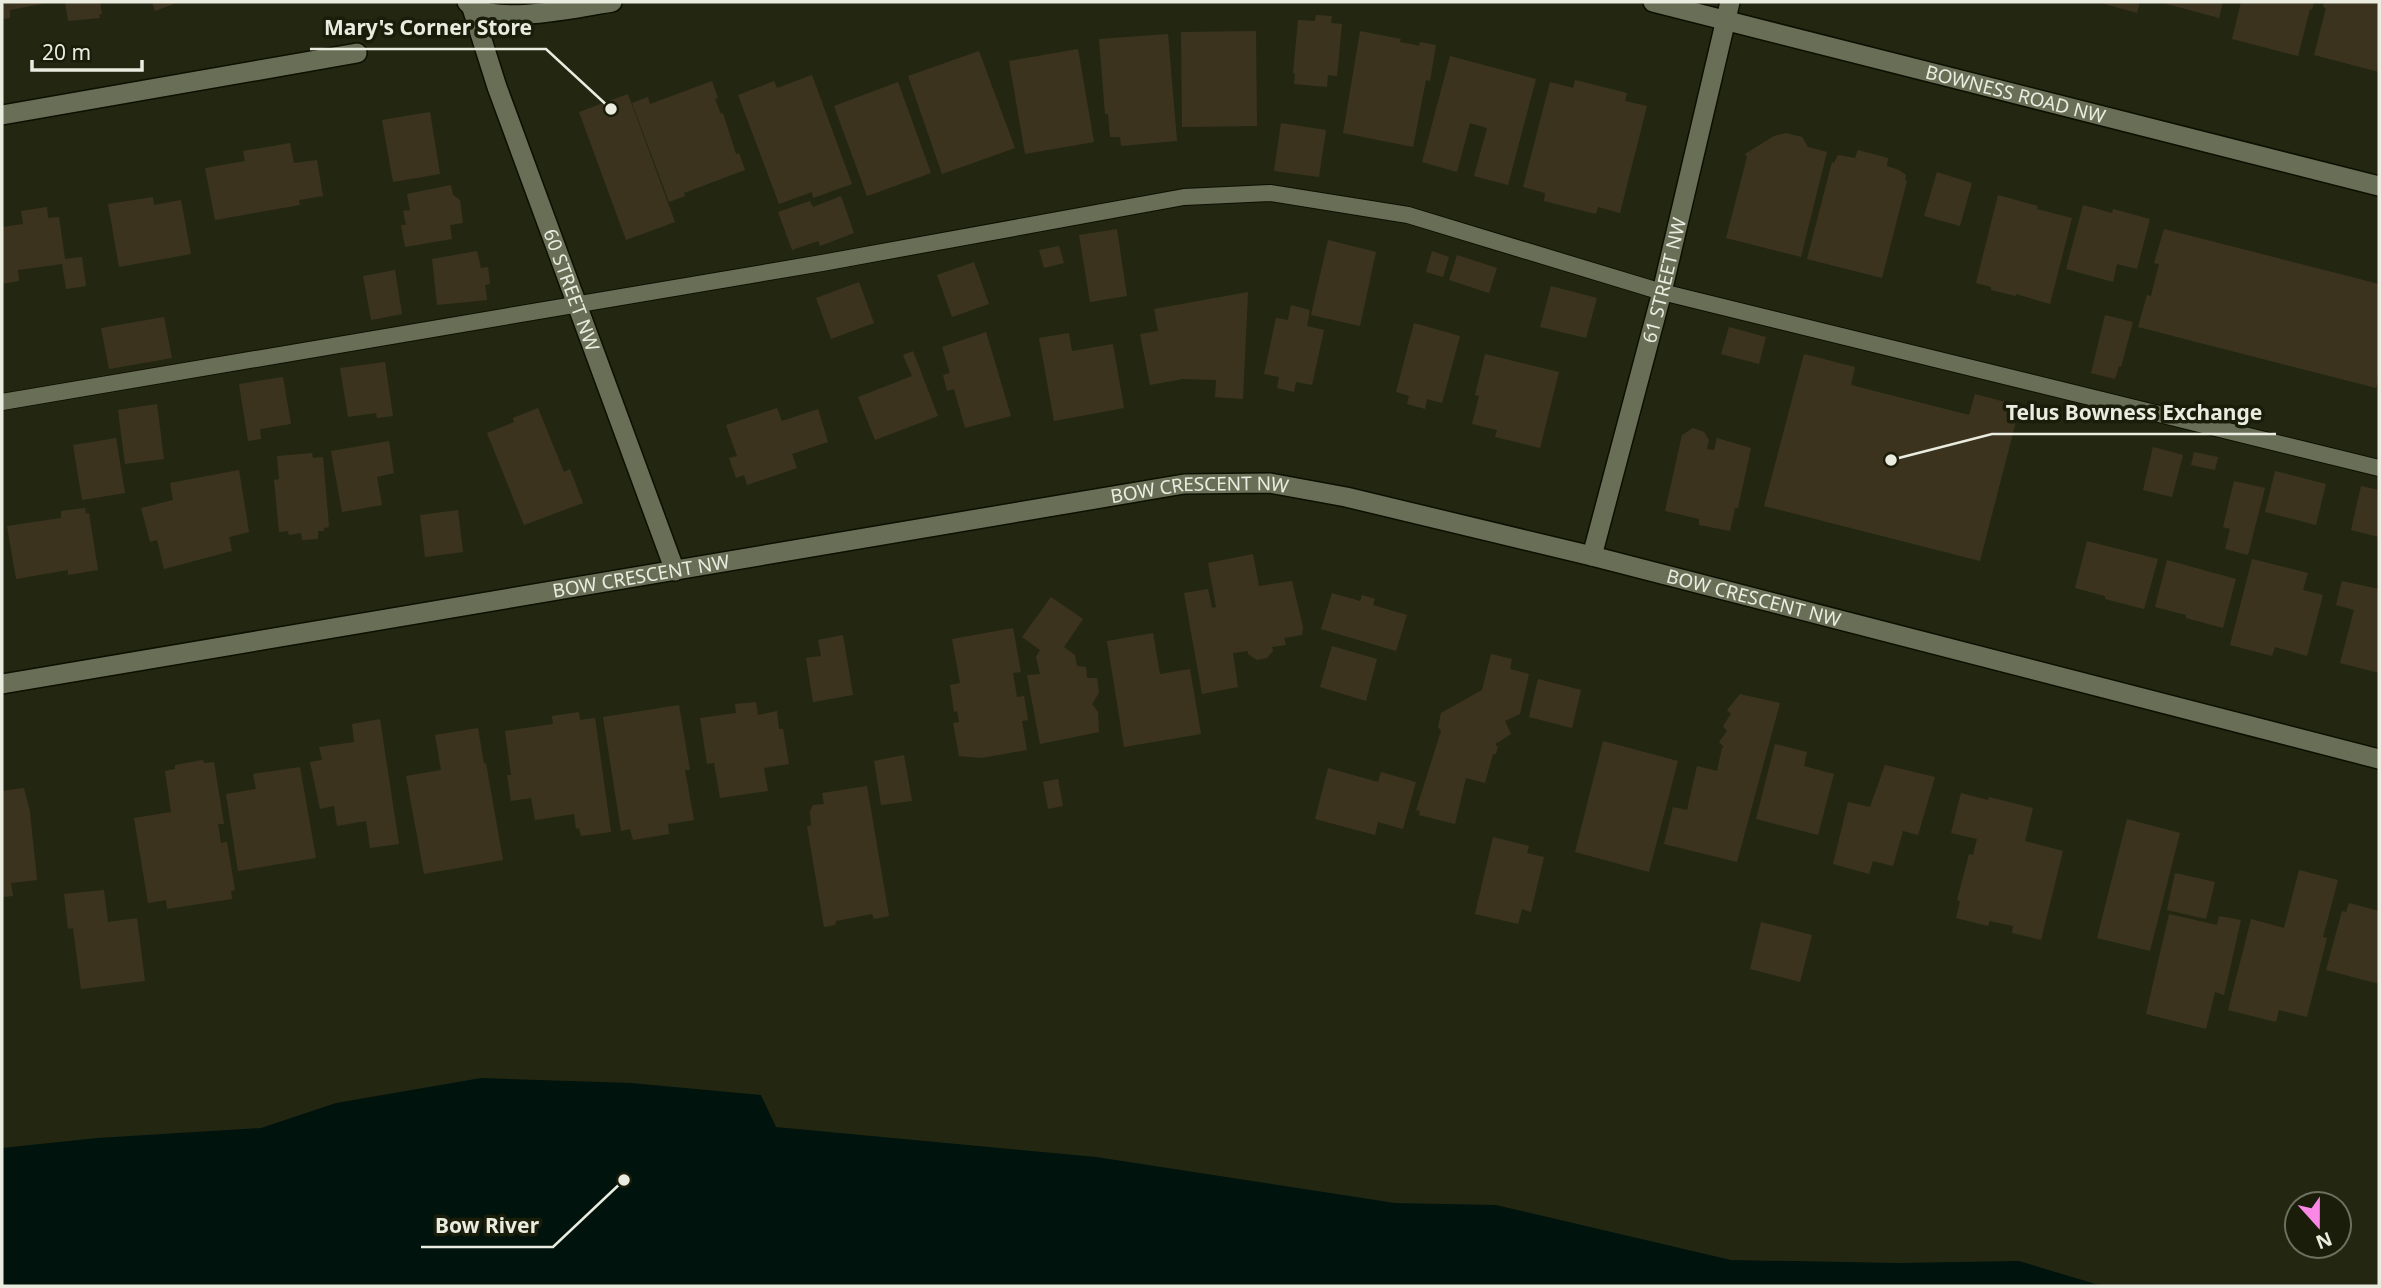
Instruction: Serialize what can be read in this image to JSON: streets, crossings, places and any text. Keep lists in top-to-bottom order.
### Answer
{
  "streets": {
    "street": [
      "BOWNESS ROAD NW",
      "61 STREET NW",
      "60 STREET NW",
      "BOW CRESCENT NW"
    ]
  },
  "crossings": [
    ["BOWNESS ROAD NW", "61 STREET NW"],
    ["61 STREET NW", "BOW CRESCENT NW"],
    ["60 STREET NW", "BOW CRESCENT NW"]
  ],
  "places": ["Mary's Corner Store", "Telus Bowness Exchange", "Bow River"],
  "scale_bar": "20 m",
  "north": "bottom"
}
